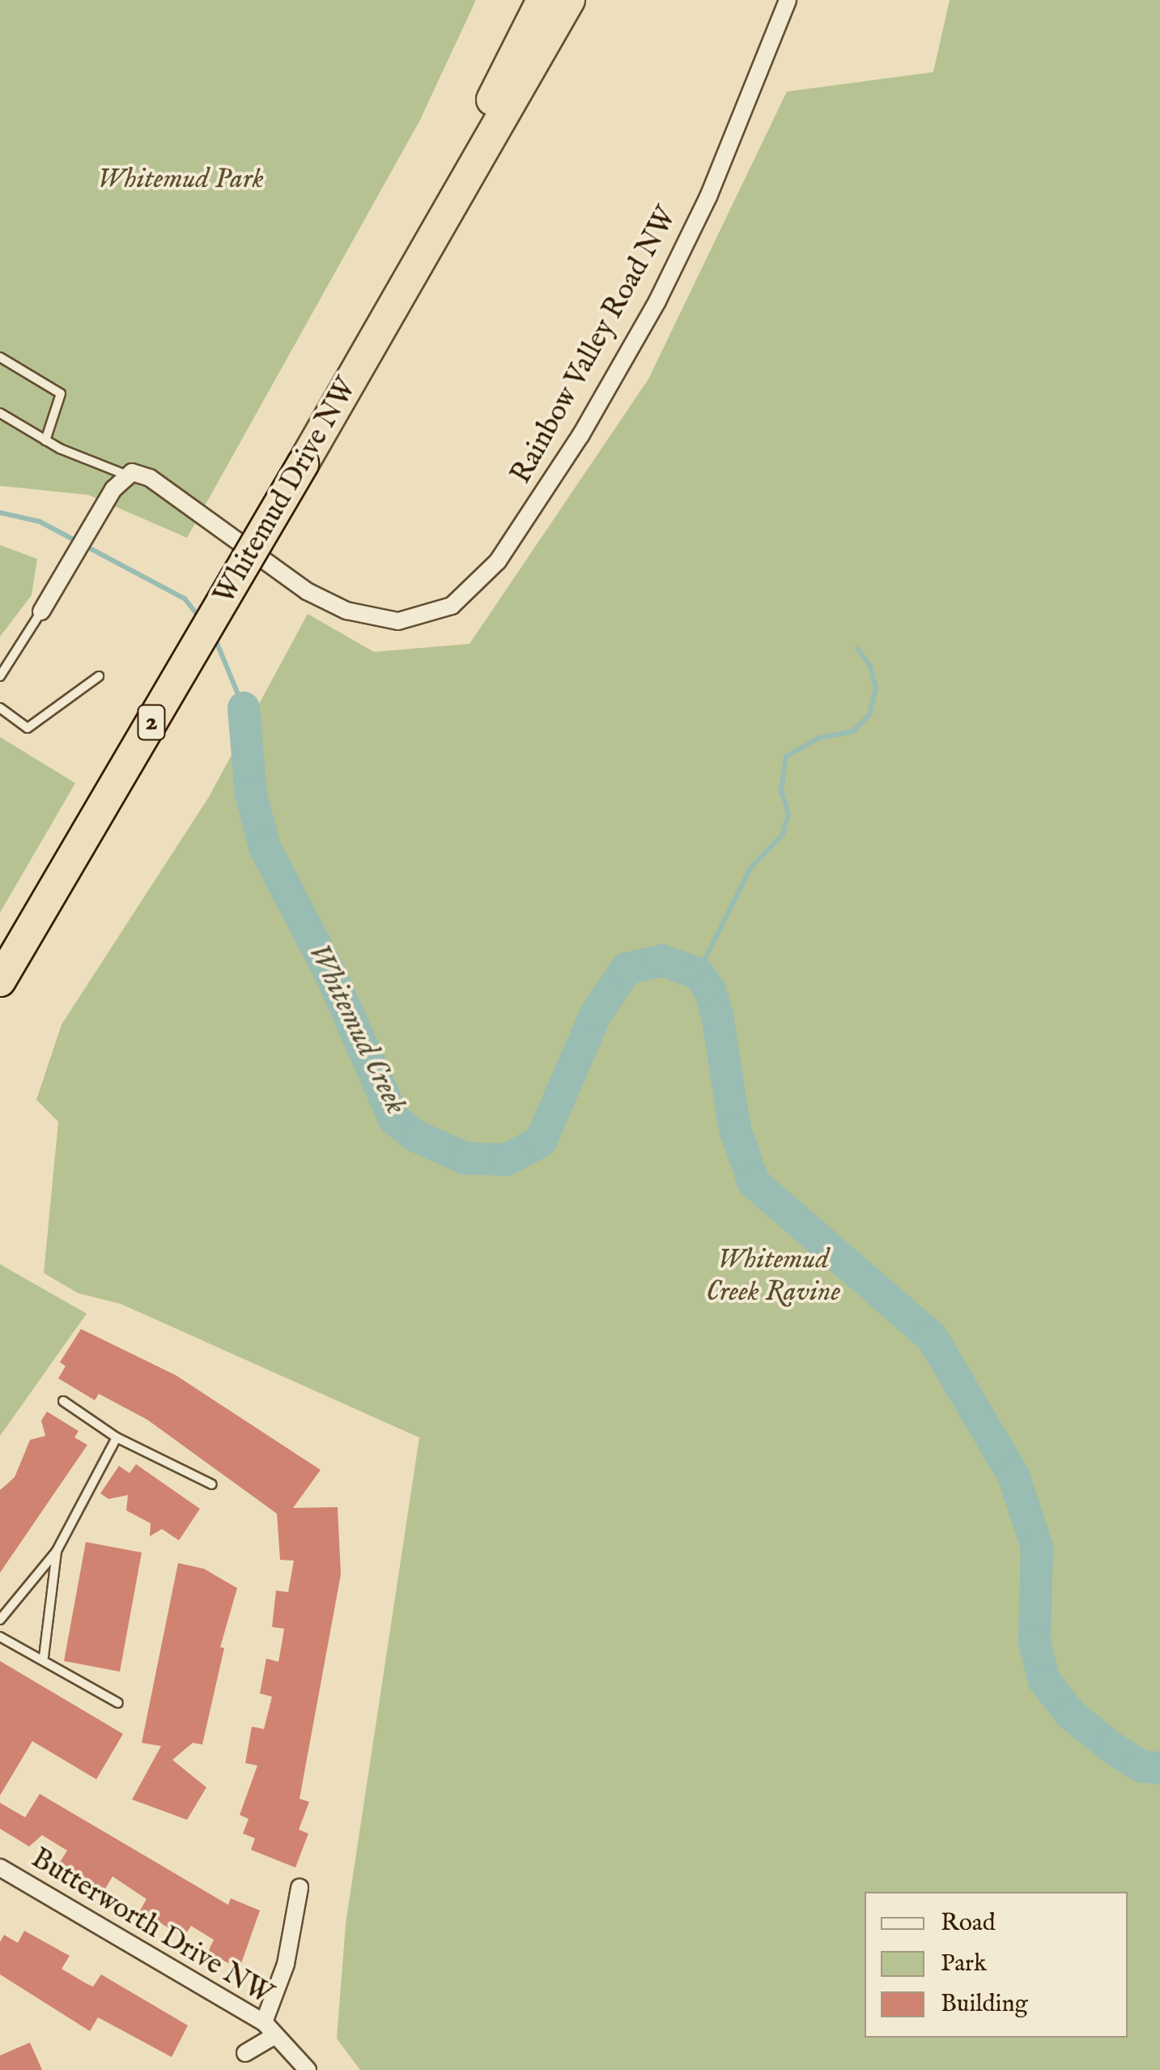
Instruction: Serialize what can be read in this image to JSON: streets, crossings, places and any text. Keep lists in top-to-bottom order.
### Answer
{
  "streets": {
    "highway": ["Whitemud Drive NW", "2"],
    "street": ["Rainbow Valley Road NW", "Butterworth Drive NW"]
  },
  "water": ["Whitemud Creek"],
  "parks": ["Whitemud Park", "Whitemud Creek Ravine"],
  "legend": ["Road", "Park", "Building"]
}
